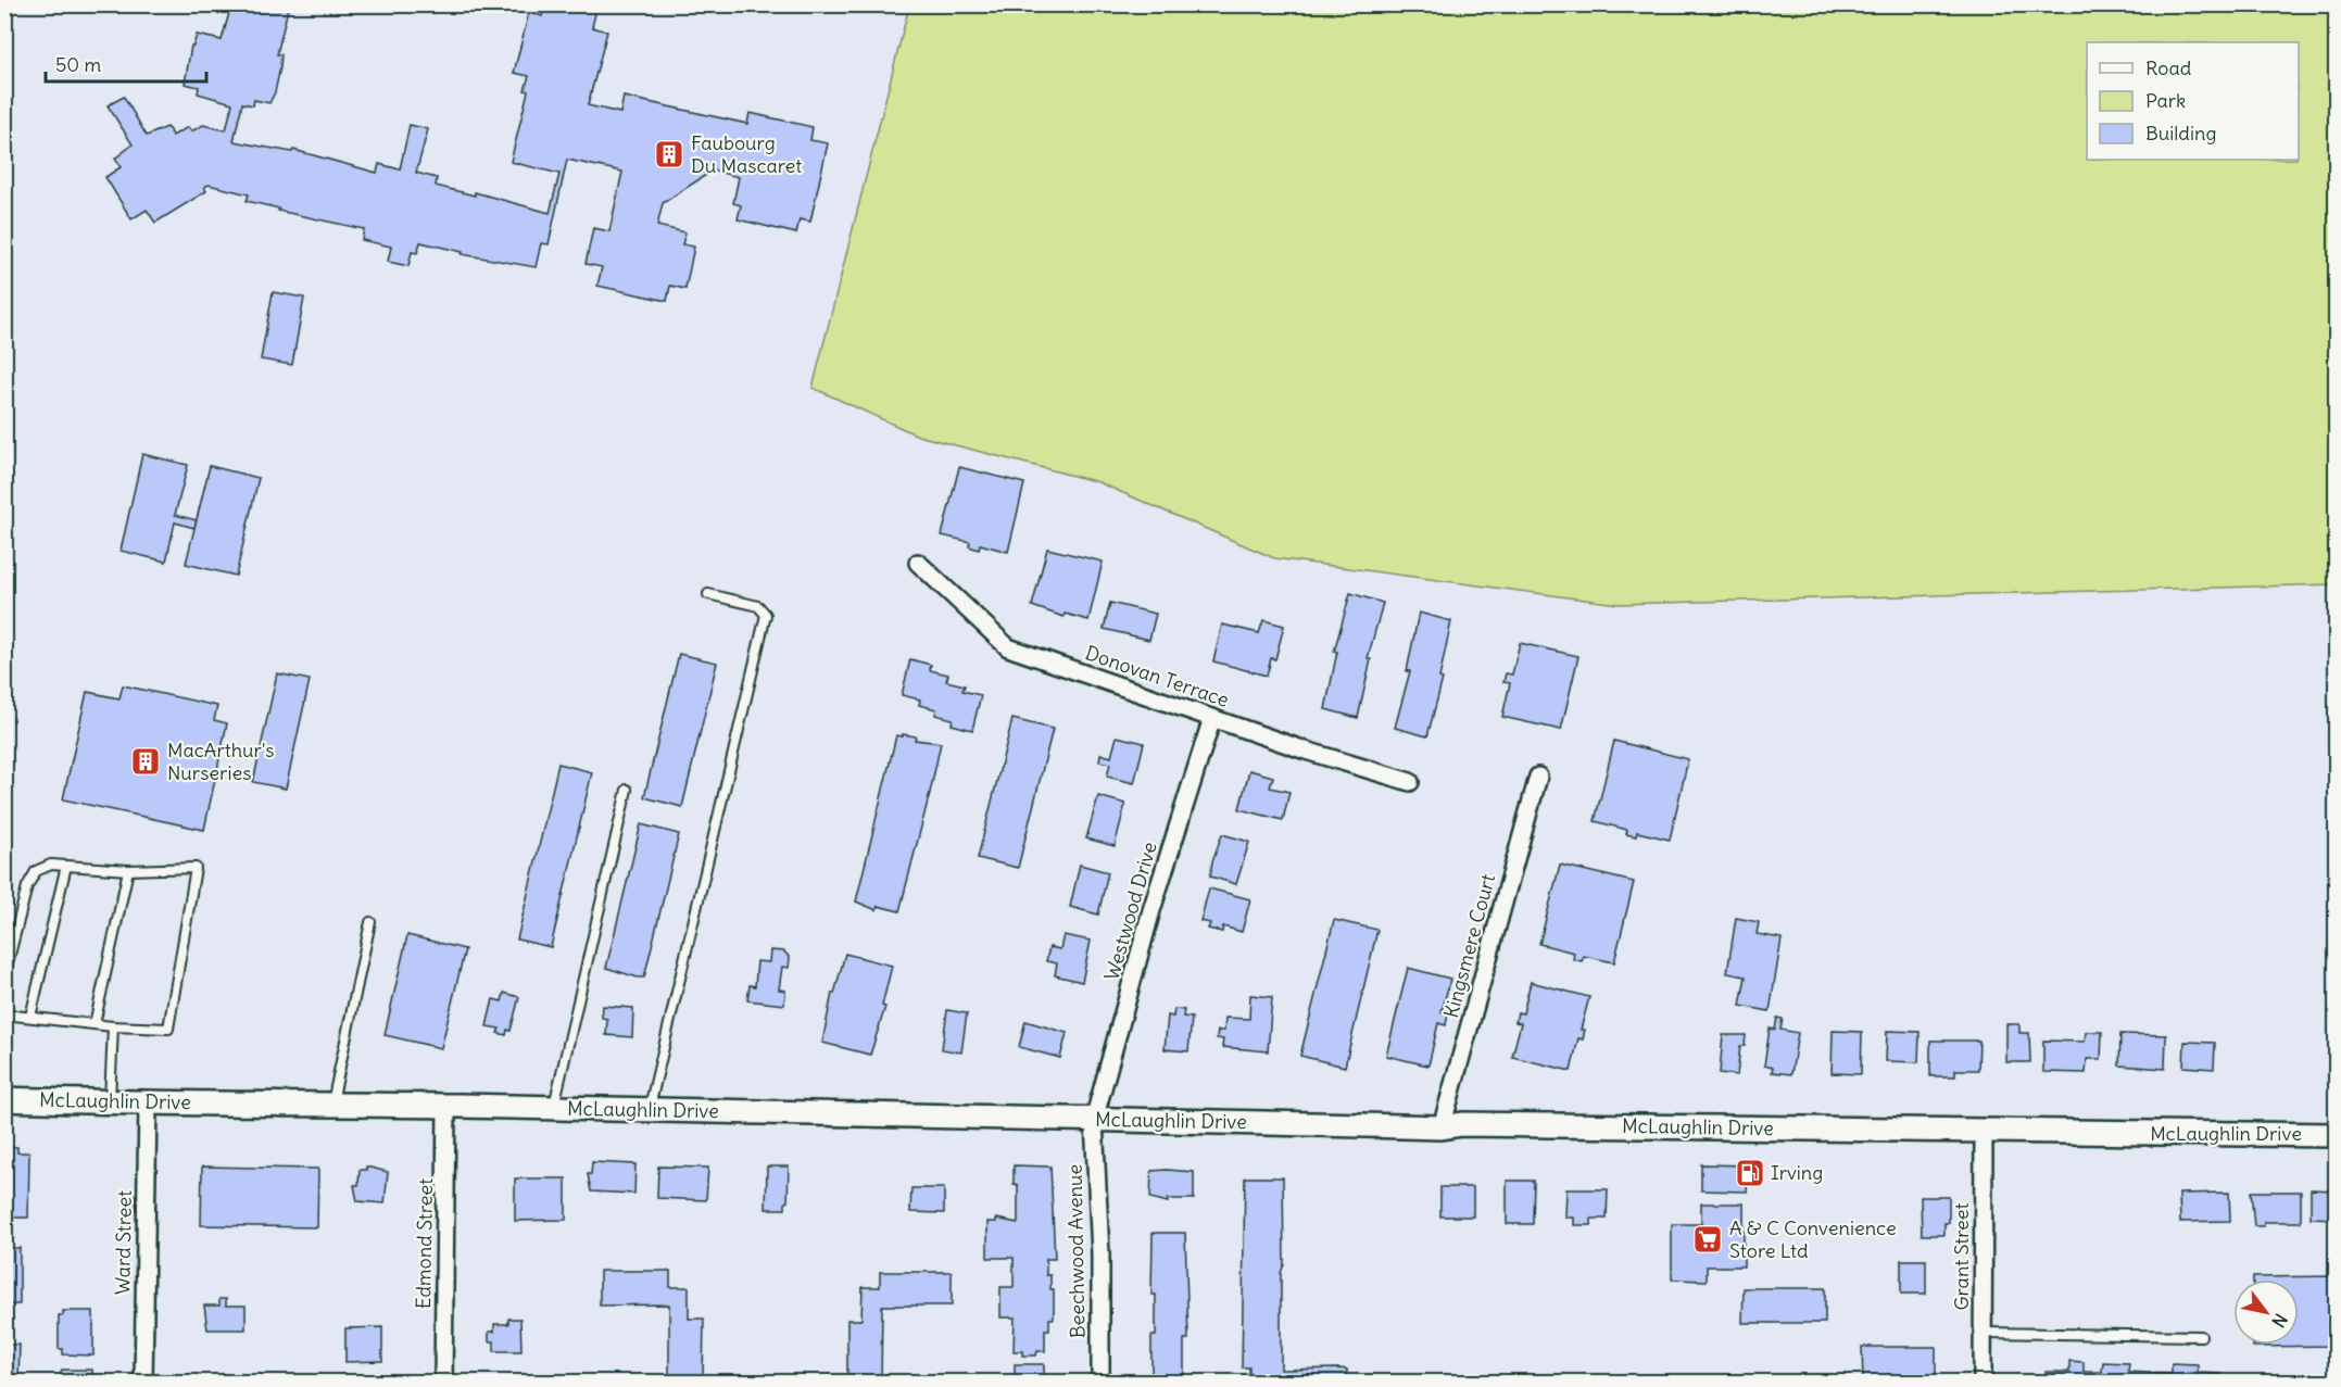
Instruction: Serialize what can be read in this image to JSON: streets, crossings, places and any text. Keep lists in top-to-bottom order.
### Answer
{
  "streets": {
    "main road": ["McLaughlin Drive"],
    "street": [
      "Donovan Terrace",
      "Westwood Drive",
      "Kingsmere Court",
      "Ward Street",
      "Edmond Street",
      "Beechwood Avenue",
      "Grant Street"
    ]
  },
  "crossings": [
    ["Donovan Terrace", "Westwood Drive"],
    ["Westwood Drive", "McLaughlin Drive"],
    ["Westwood Drive", "Beechwood Avenue"],
    ["Kingsmere Court", "McLaughlin Drive"],
    ["McLaughlin Drive", "Ward Street"],
    ["McLaughlin Drive", "Edmond Street"],
    ["McLaughlin Drive", "Beechwood Avenue"],
    ["McLaughlin Drive", "Grant Street"]
  ],
  "places": {
    "building": ["Faubourg Du Mascaret", "MacArthur's Nurseries"],
    "fuel station": ["Irving"],
    "supermarket": ["A & C Convenience Store Ltd"]
  },
  "legend": ["Road", "Park", "Building"],
  "scale_bar": "50 m",
  "north": "bottom right"
}
